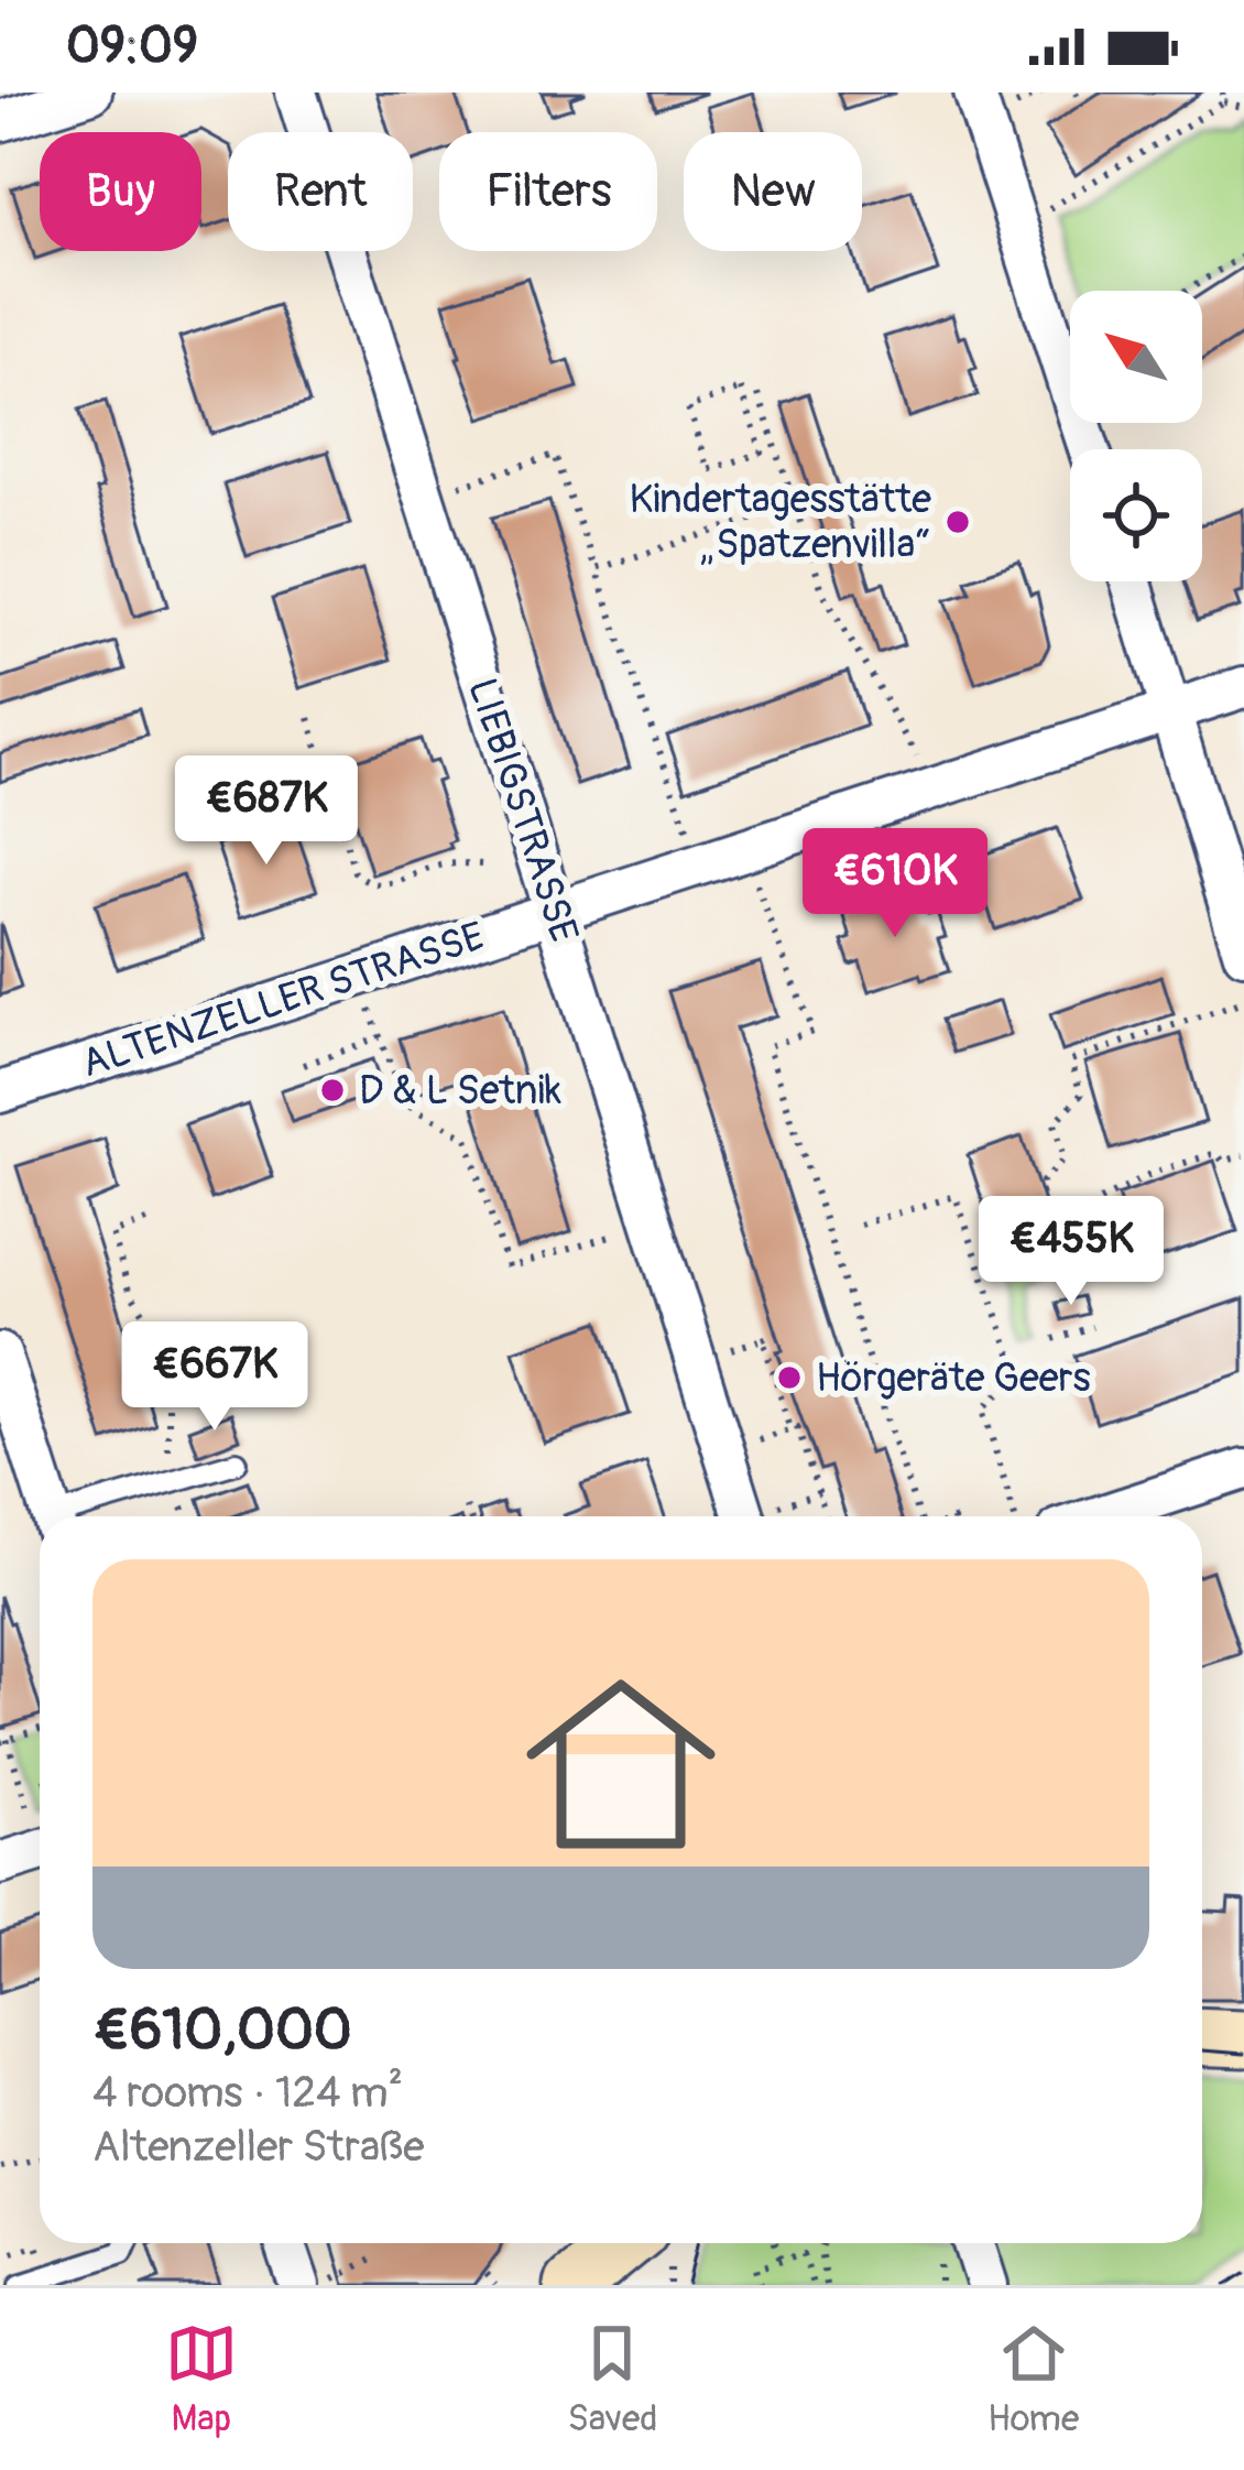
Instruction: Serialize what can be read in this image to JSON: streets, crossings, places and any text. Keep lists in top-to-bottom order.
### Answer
{
  "streets": {
    "street": ["LIEBIGSTRASSE", "ALTENZELLER STRASSE"]
  },
  "crossings": [
    ["LIEBIGSTRASSE", "ALTENZELLER STRASSE"]
  ],
  "places": ["Kindertagesstätte „Spatzenvilla“", "D & L Setnik", "Hörgeräte Geers"],
  "north": "top left",
  "page": {
    "status": "09:09",
    "chip": [
      "Buy",
      "Rent",
      "Filters",
      "New"
    ],
    "price": [
      "€687K",
      "€610K",
      "€455K",
      "€667K"
    ],
    "list": [
      {
        "name": "€610,000",
        "note": "4 rooms · 124 m² · Altenzeller Straße"
      }
    ],
    "tabs": ["Map", "Saved", "Home"]
  }
}
